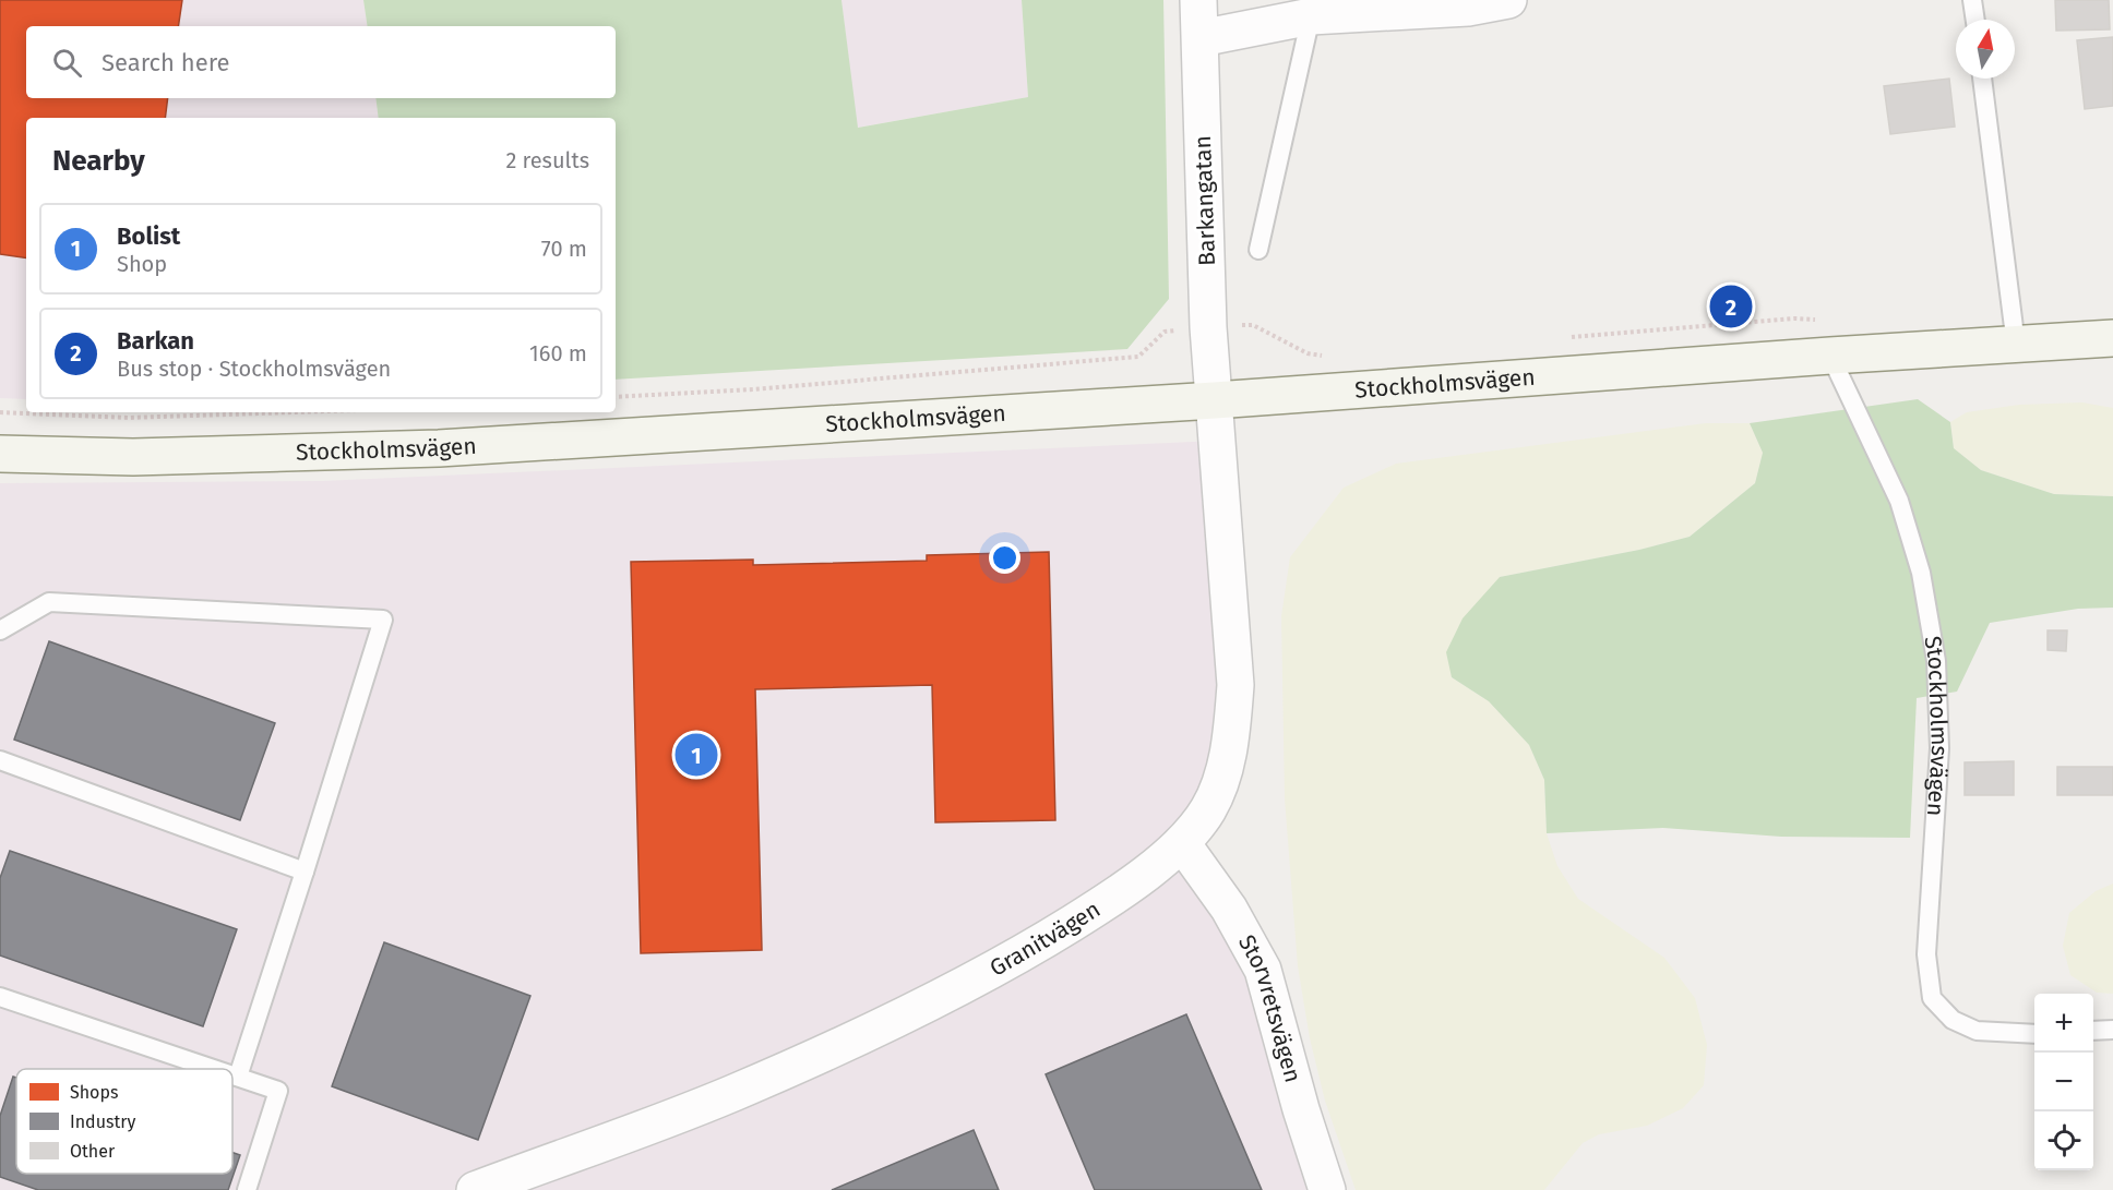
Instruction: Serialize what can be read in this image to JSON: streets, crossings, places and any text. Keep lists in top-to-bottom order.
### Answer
{
  "streets": {
    "main road": ["Stockholmsvägen"],
    "street": ["Barkangatan", "Granitvägen", "Storvretsvägen"]
  },
  "crossings": [
    ["Barkangatan", "Stockholmsvägen"],
    ["Barkangatan", "Granitvägen"],
    ["Stockholmsvägen", "Granitvägen"],
    ["Granitvägen", "Storvretsvägen"]
  ],
  "legend": ["Shops", "Industry", "Other"],
  "north": "top",
  "page": {
    "search": "Search here",
    "heading": ["Nearby", "2 results"],
    "list": [
      {
        "mark": "1",
        "name": "Bolist",
        "note": "Shop",
        "value": "70 m"
      },
      {
        "mark": "2",
        "name": "Barkan",
        "note": "Bus stop · Stockholmsvägen",
        "value": "160 m"
      }
    ],
    "pins": ["2", "1"],
    "map_buttons": ["+", "−"]
  }
}
